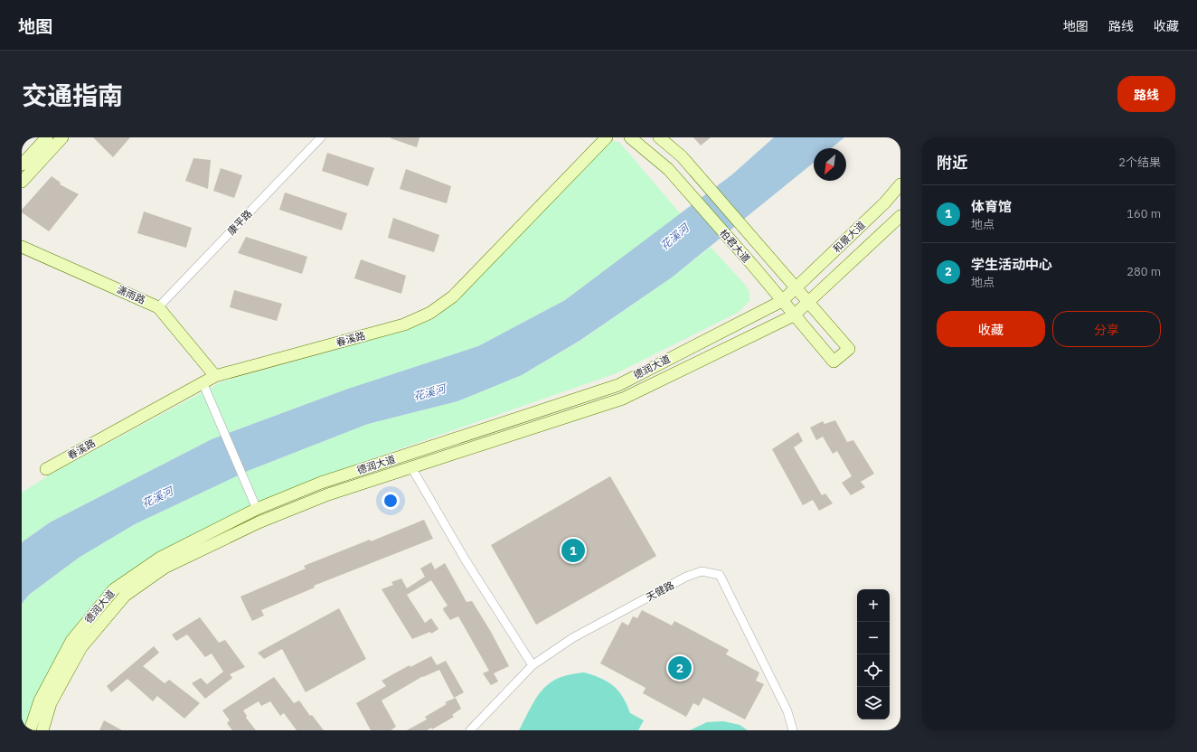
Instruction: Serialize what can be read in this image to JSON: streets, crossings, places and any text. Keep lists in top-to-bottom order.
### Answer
{
  "streets": {
    "main road": [
      "和景大道",
      "柏君大道",
      "潇雨路",
      "春溪路",
      "德润大道"
    ],
    "street": ["康平路", "天健路"]
  },
  "crossings": [
    ["康平路", "潇雨路"],
    ["和景大道", "柏君大道"],
    ["和景大道", "德润大道"],
    ["柏君大道", "德润大道"],
    ["潇雨路", "春溪路"]
  ],
  "water": ["花溪河"],
  "north": "bottom left",
  "page": {
    "header": "地图",
    "nav": ["地图", "路线", "收藏"],
    "title": "交通指南",
    "buttons": [
      "路线",
      ["收藏", "分享"]
    ],
    "heading": ["附近", "2个结果"],
    "list": [
      {
        "mark": "1",
        "name": "体育馆",
        "note": "地点",
        "value": "160 m"
      },
      {
        "mark": "2",
        "name": "学生活动中心",
        "note": "地点",
        "value": "280 m"
      }
    ],
    "pins": ["1", "2"],
    "map_buttons": ["+", "−"]
  }
}
